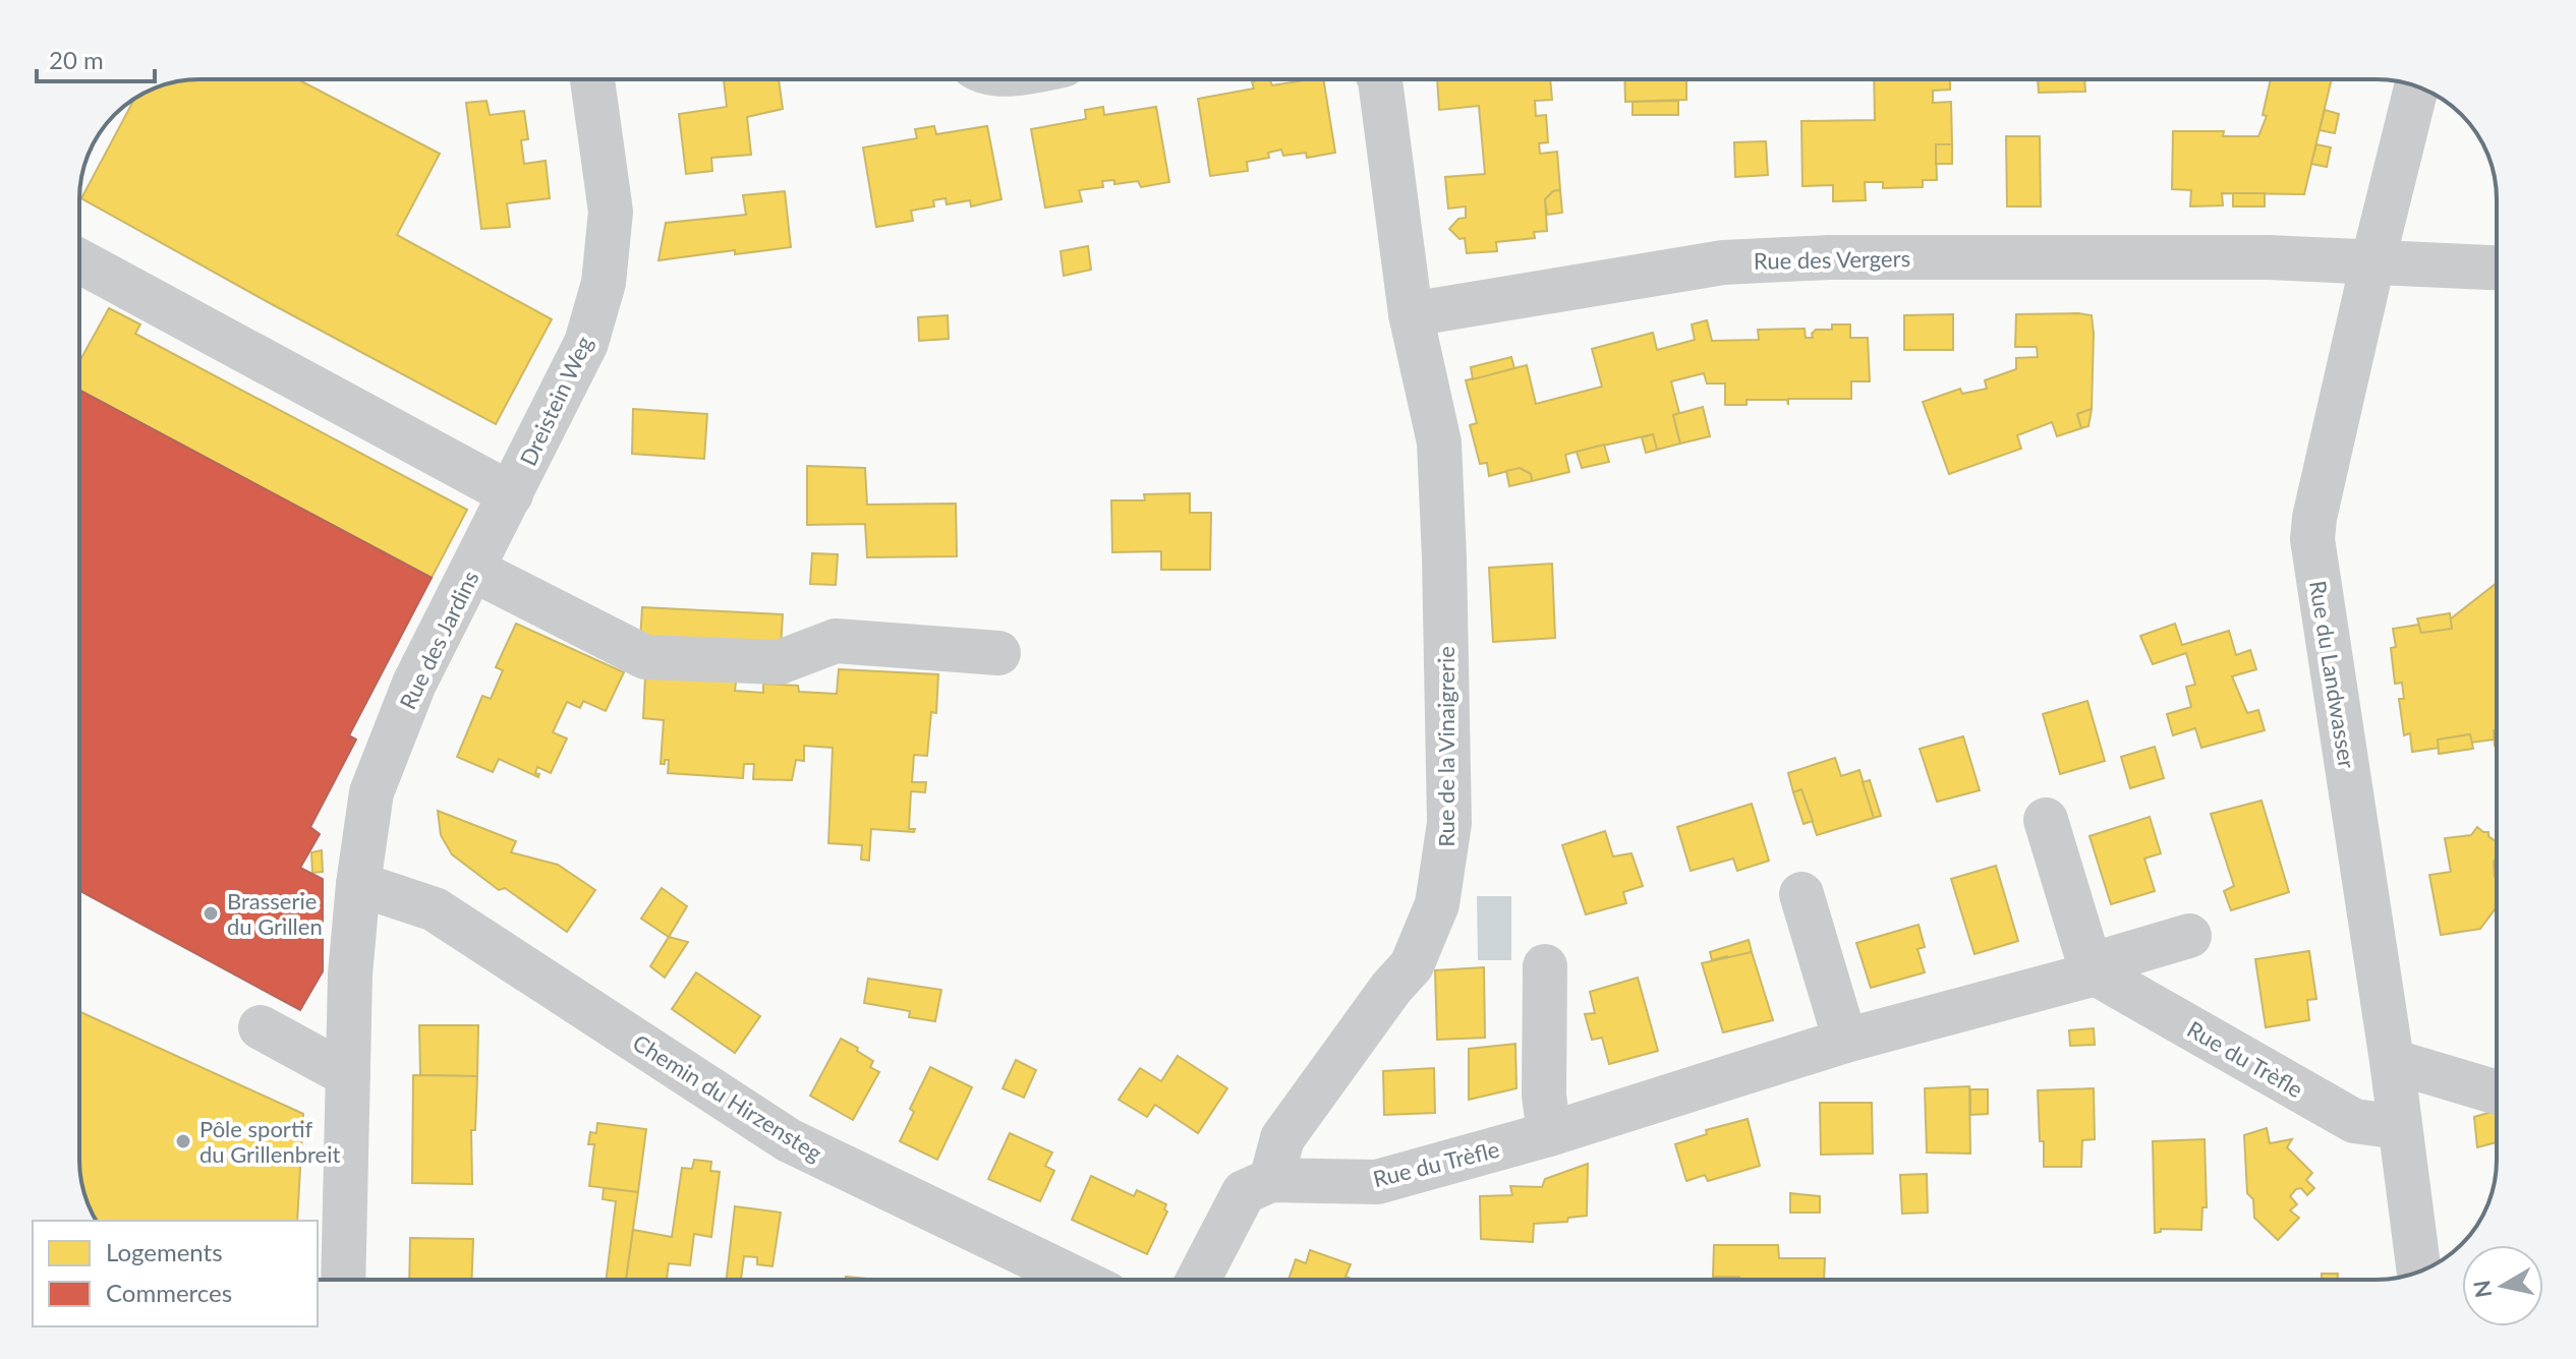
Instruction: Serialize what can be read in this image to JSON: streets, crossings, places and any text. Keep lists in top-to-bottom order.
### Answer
{
  "streets": {
    "street": [
      "Rue des Vergers",
      "Dreistein Weg",
      "Rue des Jardins",
      "Rue du Landwasser",
      "Rue de la Vinaigrerie",
      "Rue du Trèfle",
      "Chemin du Hirzensteg"
    ]
  },
  "crossings": [
    ["Rue des Vergers", "Rue du Landwasser"],
    ["Rue des Vergers", "Rue de la Vinaigrerie"],
    ["Dreistein Weg", "Rue des Jardins"],
    ["Rue des Jardins", "Chemin du Hirzensteg"],
    ["Rue du Landwasser", "Rue du Trèfle"],
    ["Rue de la Vinaigrerie", "Rue du Trèfle"]
  ],
  "places": ["Brasserie du Grillen", "Pôle sportif du Grillenbreit"],
  "legend": ["Logements", "Commerces"],
  "scale_bar": "20 m",
  "north": "left"
}
